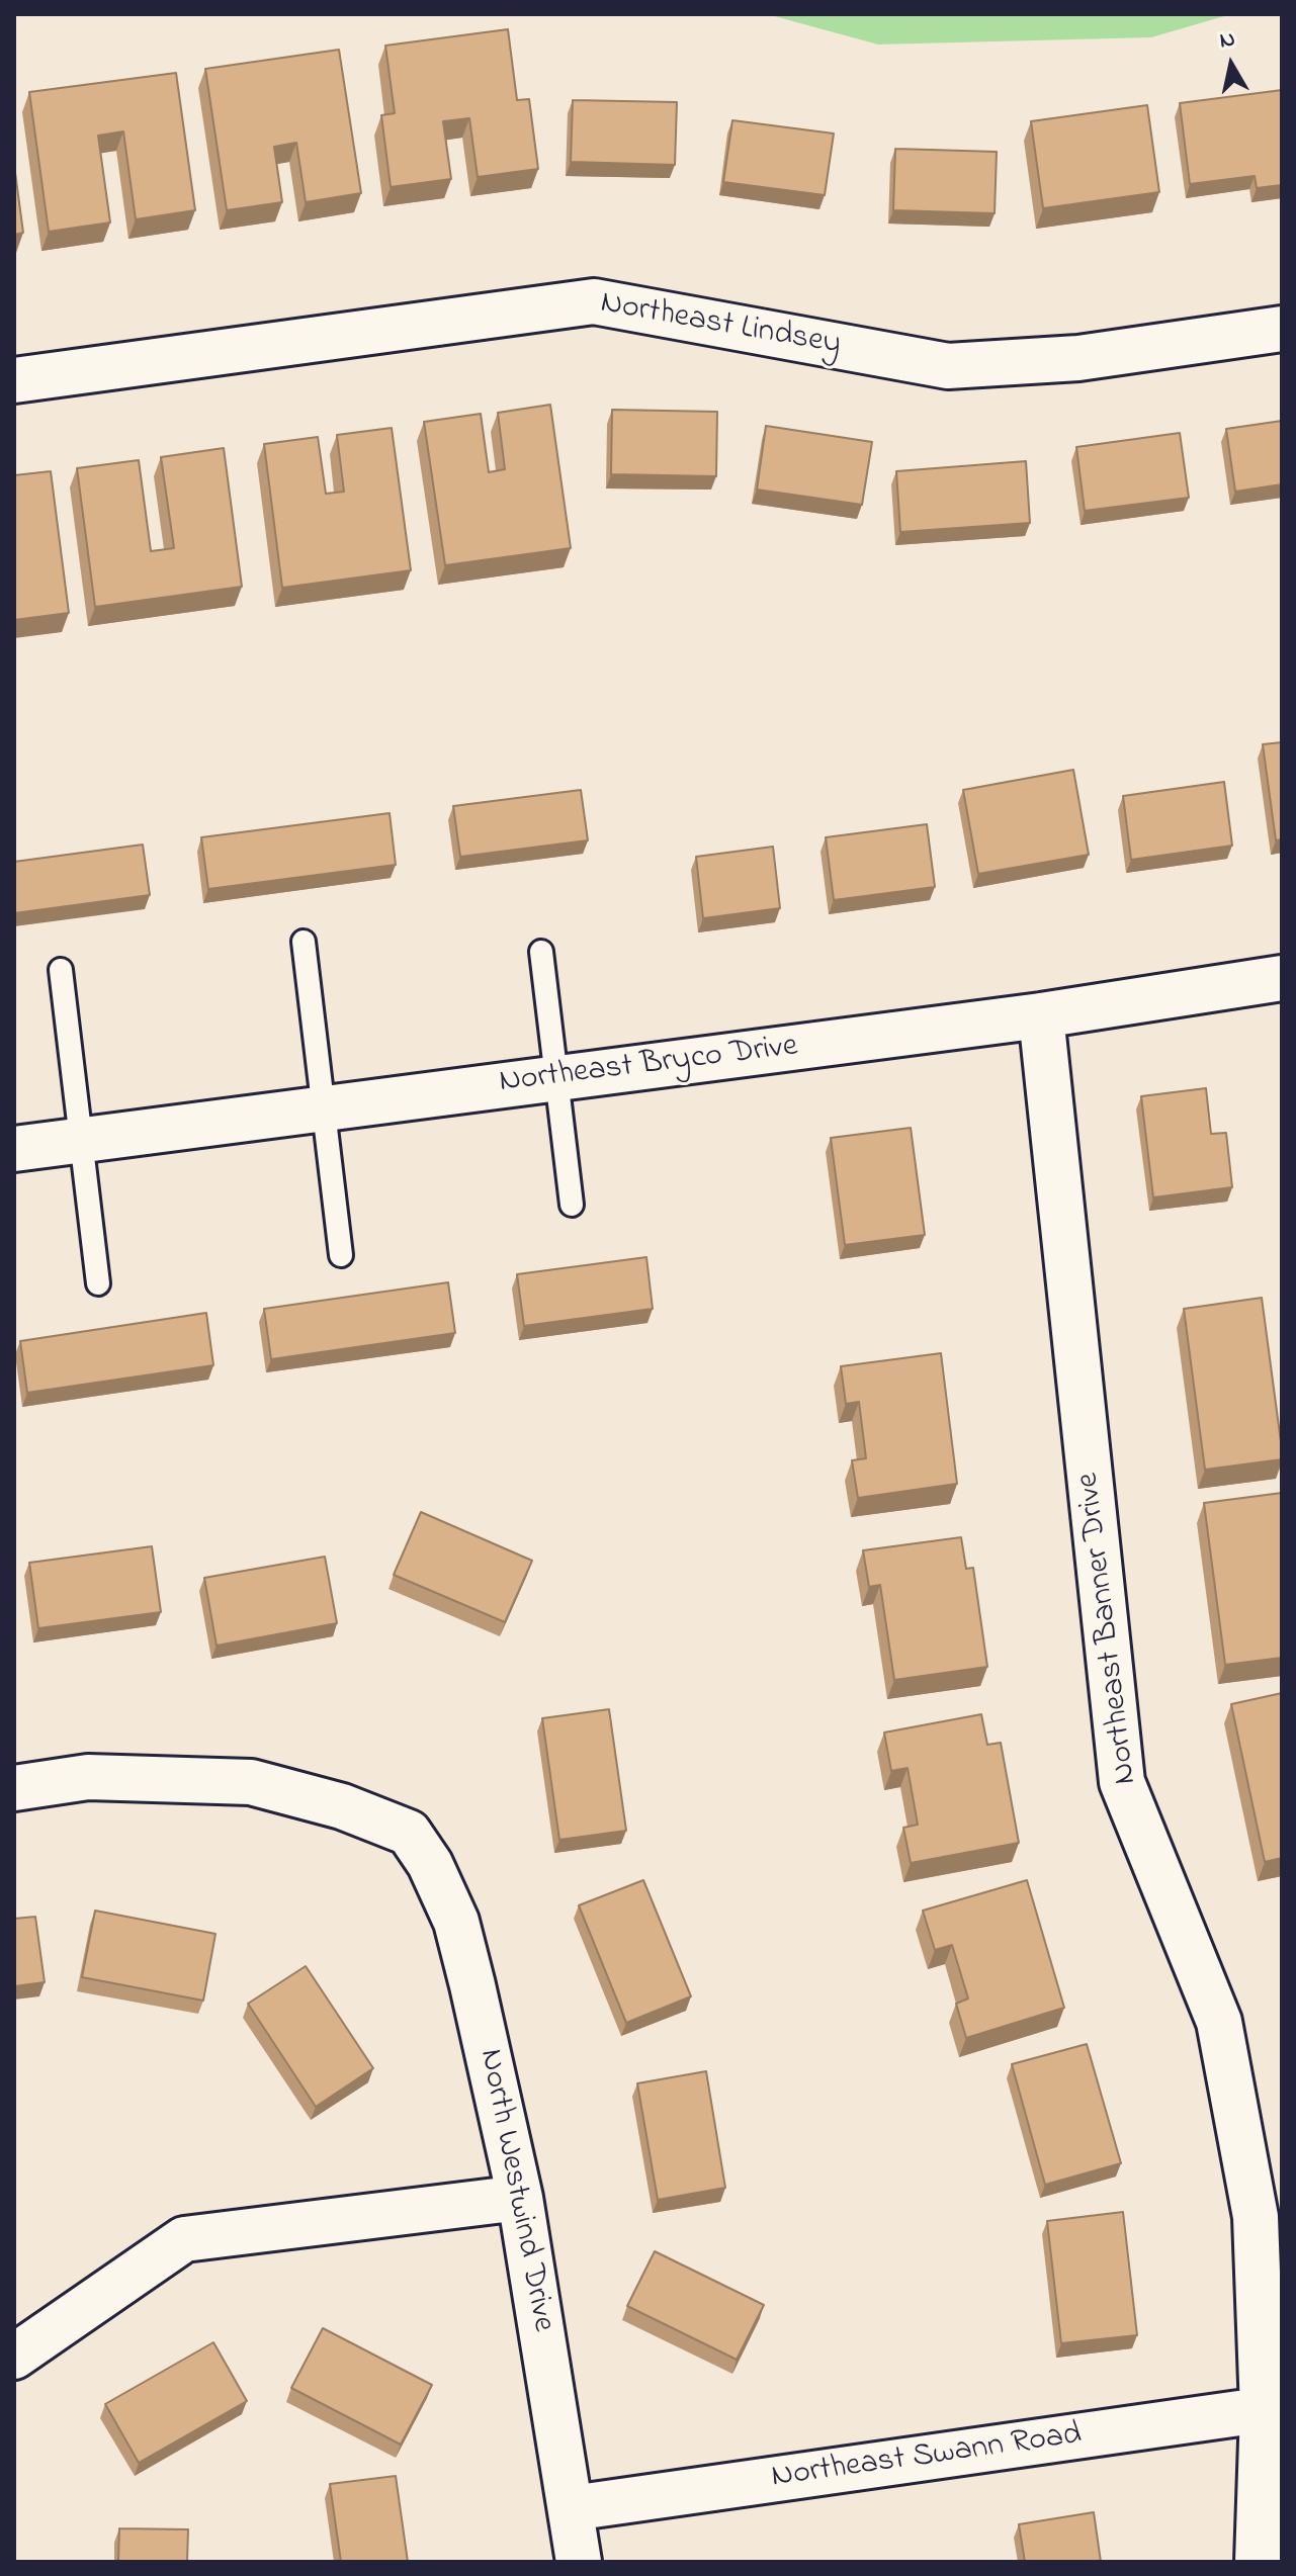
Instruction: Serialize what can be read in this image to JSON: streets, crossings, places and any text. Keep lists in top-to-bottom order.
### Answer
{
  "streets": {
    "street": [
      "Northeast Lindsey",
      "Northeast Bryco Drive",
      "Northeast Banner Drive",
      "North Westwind Drive",
      "Northeast Swann Road"
    ]
  },
  "crossings": [
    ["Northeast Bryco Drive", "Northeast Banner Drive"],
    ["Northeast Banner Drive", "Northeast Swann Road"],
    ["North Westwind Drive", "Northeast Swann Road"]
  ],
  "north": "top"
}
